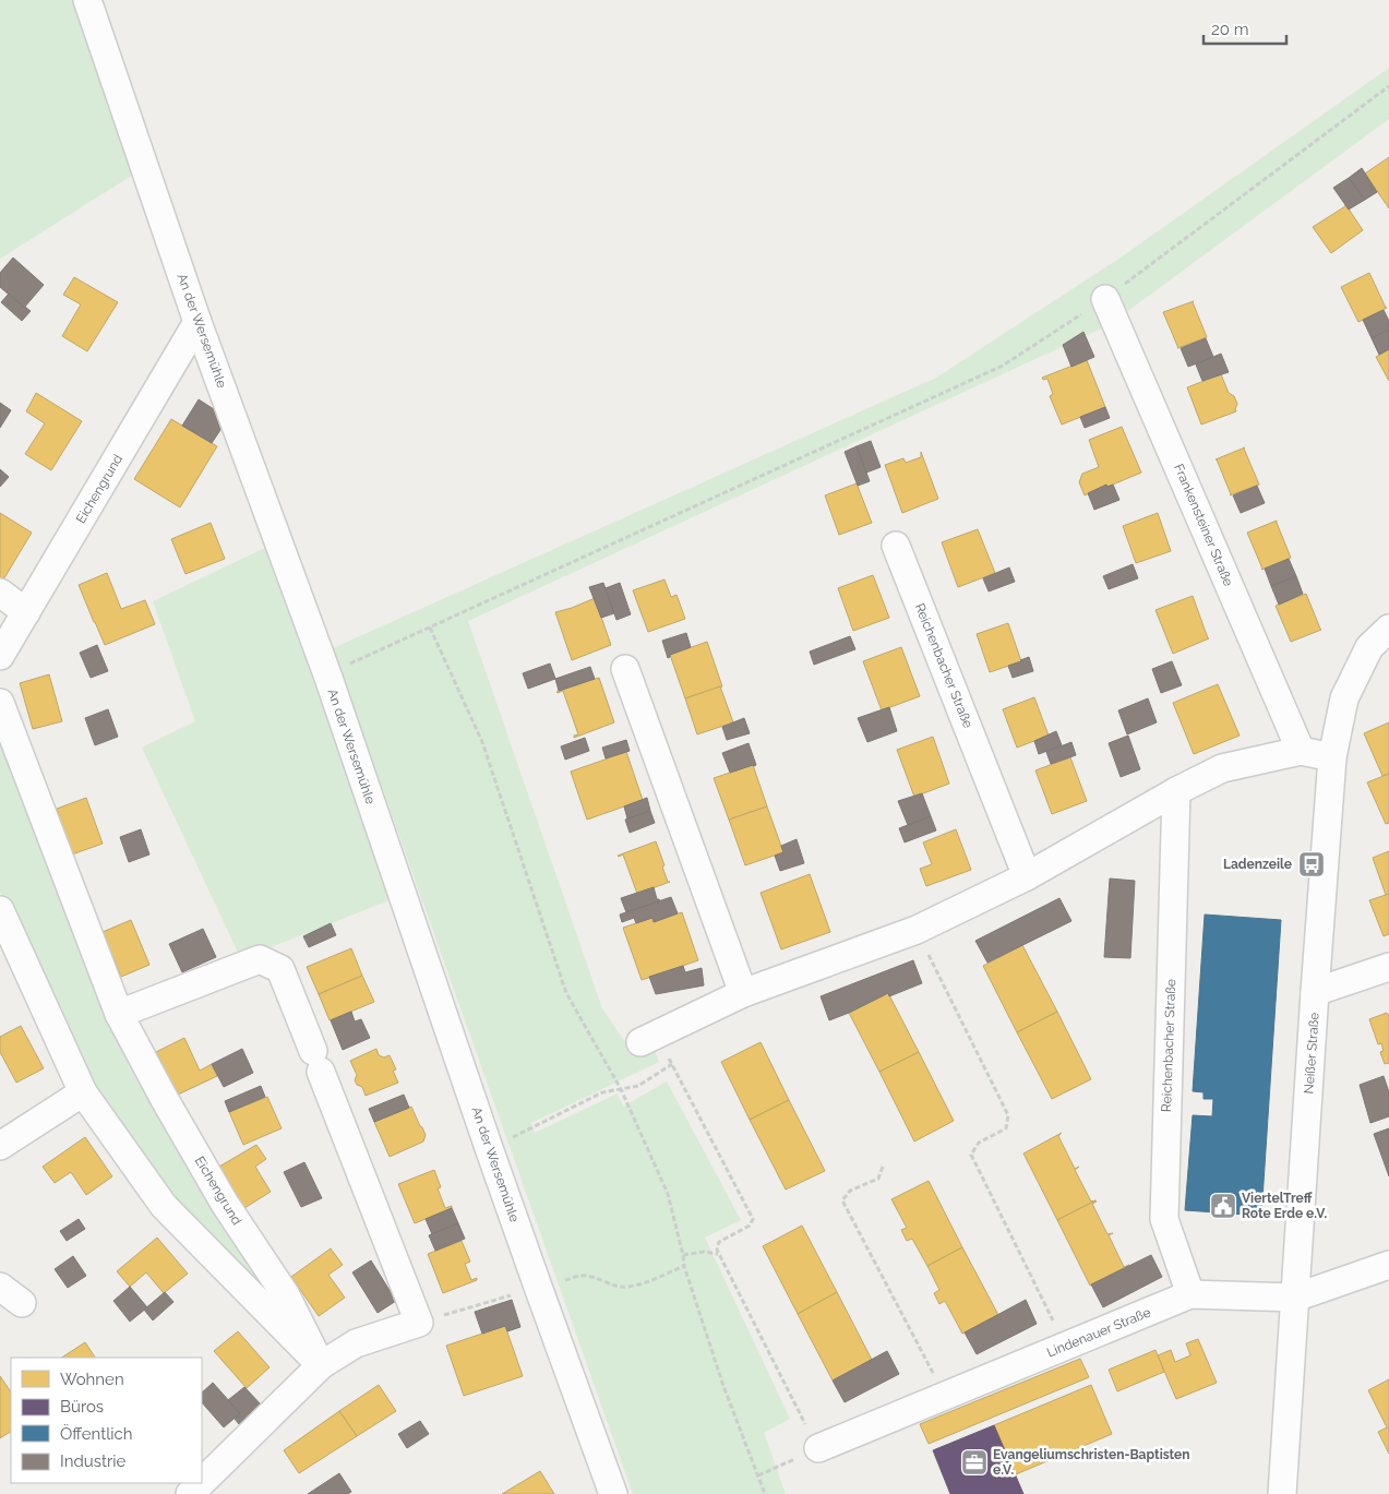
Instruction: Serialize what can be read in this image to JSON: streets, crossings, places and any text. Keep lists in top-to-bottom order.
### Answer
{
  "streets": {
    "street": [
      "An der Wersemühle",
      "Eichengrund",
      "Frankensteiner Straße",
      "Reichenbacher Straße",
      "Neißer Straße",
      "Lindenauer Straße"
    ]
  },
  "crossings": [
    ["An der Wersemühle", "Eichengrund"],
    ["Reichenbacher Straße", "Lindenauer Straße"],
    ["Neißer Straße", "Lindenauer Straße"]
  ],
  "places": {
    "bus stop": ["Ladenzeile"],
    "public building": ["ViertelTreff Rote Erde e.V."],
    "office": ["Evangeliumschristen-Baptisten e.V."]
  },
  "legend": [
    "Wohnen",
    "Büros",
    "Öffentlich",
    "Industrie"
  ],
  "scale_bar": "20 m"
}
